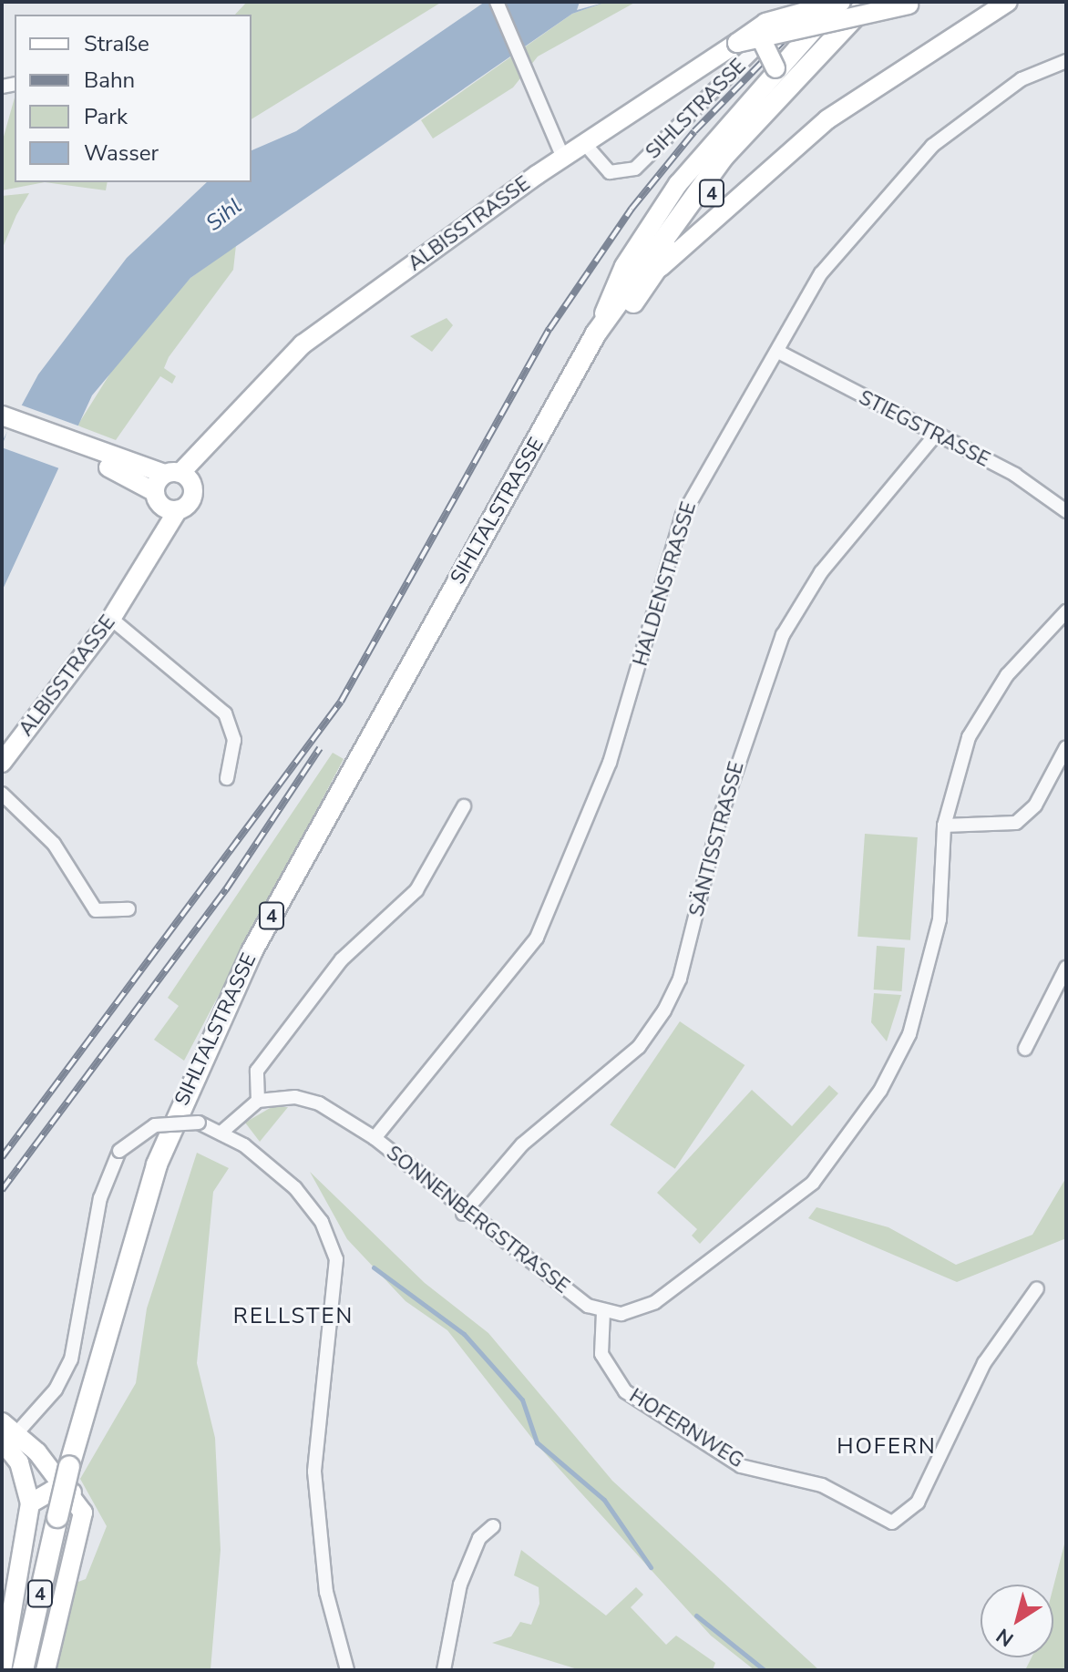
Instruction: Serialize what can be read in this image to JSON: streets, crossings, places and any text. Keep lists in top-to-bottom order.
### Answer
{
  "streets": {
    "main road": ["4", "ALBISSTRASSE", "SIHLTALSTRASSE"],
    "street": [
      "SIHLSTRASSE",
      "STIEGSTRASSE",
      "HALDENSTRASSE",
      "SÄNTISSTRASSE",
      "SONNENBERGSTRASSE",
      "HOFERNWEG"
    ]
  },
  "crossings": [
    ["SIHLSTRASSE", "ALBISSTRASSE"],
    ["STIEGSTRASSE", "HALDENSTRASSE"],
    ["STIEGSTRASSE", "SÄNTISSTRASSE"],
    ["HALDENSTRASSE", "SONNENBERGSTRASSE"],
    ["SÄNTISSTRASSE", "SONNENBERGSTRASSE"],
    ["SONNENBERGSTRASSE", "HOFERNWEG"]
  ],
  "districts": ["RELLSTEN", "HOFERN"],
  "water": ["Sihl"],
  "legend": [
    "Straße",
    "Bahn",
    "Park",
    "Wasser"
  ],
  "north": "bottom left"
}
